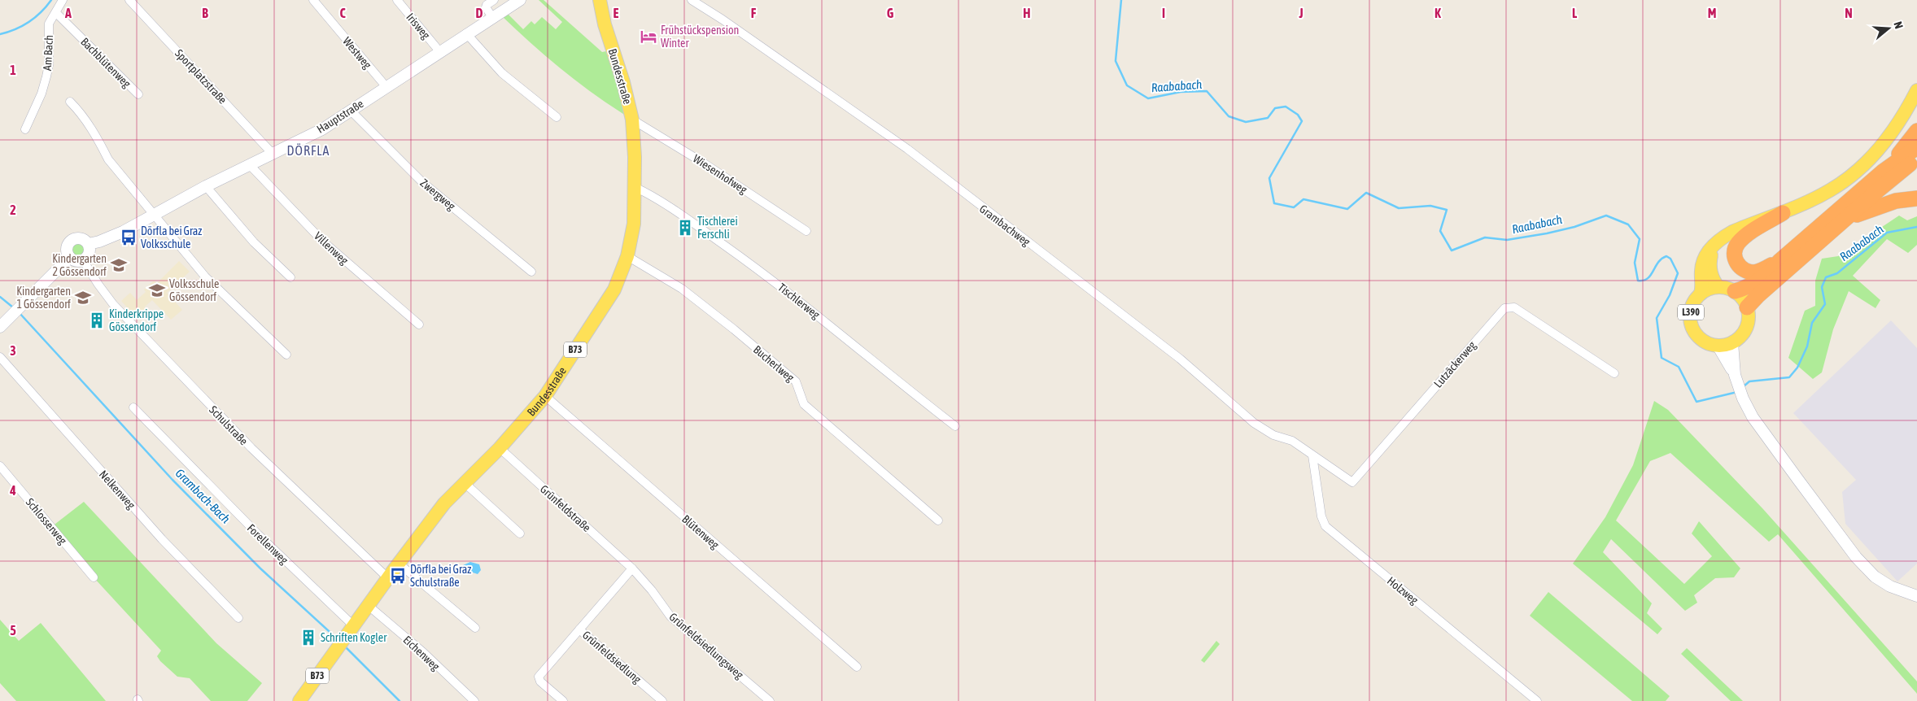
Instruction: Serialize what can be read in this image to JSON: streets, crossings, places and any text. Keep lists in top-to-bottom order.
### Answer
{
  "streets": {
    "main road": [
      "Bundesstraße",
      "Hauptstraße",
      "L390",
      "B73"
    ],
    "street": [
      "Irisweg",
      "Am Bach",
      "Westweg",
      "Bachblütenweg",
      "Sportplatzstraße",
      "Wiesenhofweg",
      "Zwergweg",
      "Grambachweg",
      "Villenweg",
      "Tischlerweg",
      "Bucherlweg",
      "Lutzäckerweg",
      "Schulstraße",
      "Nelkenweg",
      "Grünfeldstraße",
      "Schlosserweg",
      "Blütenweg",
      "Forellenweg",
      "Holzweg",
      "Grünfeldsiedlungsweg",
      "Eichenweg",
      "Grünfeldsiedlung"
    ]
  },
  "crossings": [
    ["Irisweg", "Hauptstraße"],
    ["Am Bach", "Bachblütenweg"],
    ["Westweg", "Hauptstraße"],
    ["Sportplatzstraße", "Hauptstraße"],
    ["Bundesstraße", "Wiesenhofweg"],
    ["Bundesstraße", "Tischlerweg"],
    ["Bundesstraße", "Bucherlweg"],
    ["Bundesstraße", "Schulstraße"],
    ["Bundesstraße", "Grünfeldstraße"],
    ["Bundesstraße", "Blütenweg"],
    ["Bundesstraße", "Forellenweg"],
    ["Bundesstraße", "Eichenweg"],
    ["Hauptstraße", "Zwergweg"],
    ["Hauptstraße", "Villenweg"],
    ["Hauptstraße", "Schulstraße"],
    ["Grambachweg", "Lutzäckerweg"],
    ["Grambachweg", "Holzweg"],
    ["Lutzäckerweg", "Holzweg"],
    ["Grünfeldstraße", "Grünfeldsiedlungsweg"],
    ["Grünfeldstraße", "Grünfeldsiedlung"],
    ["Grünfeldsiedlungsweg", "Grünfeldsiedlung"]
  ],
  "districts": ["DÖRFLA"],
  "water": ["Raababach", "Grambach-Bach"],
  "places": {
    "hotel": ["Frühstückspension Winter"],
    "building": ["Tischlerei Ferschli", "Kinderkrippe Gössendorf", "Schriften Kogler"],
    "bus stop": ["Dörfla bei Graz Volksschule", "Dörfla bei Graz Schulstraße"],
    "school or university": ["Kindergarten 2 Gössendorf", "Volksschule Gössendorf", "Kindergarten 1 Gössendorf"]
  },
  "north": "right",
  "grid": {
    "columns": [
      "A",
      "B",
      "C",
      "D",
      "E",
      "F",
      "G",
      "H",
      "I",
      "J",
      "K",
      "L",
      "M",
      "N"
    ],
    "rows": [
      "1",
      "2",
      "3",
      "4",
      "5"
    ]
  }
}
